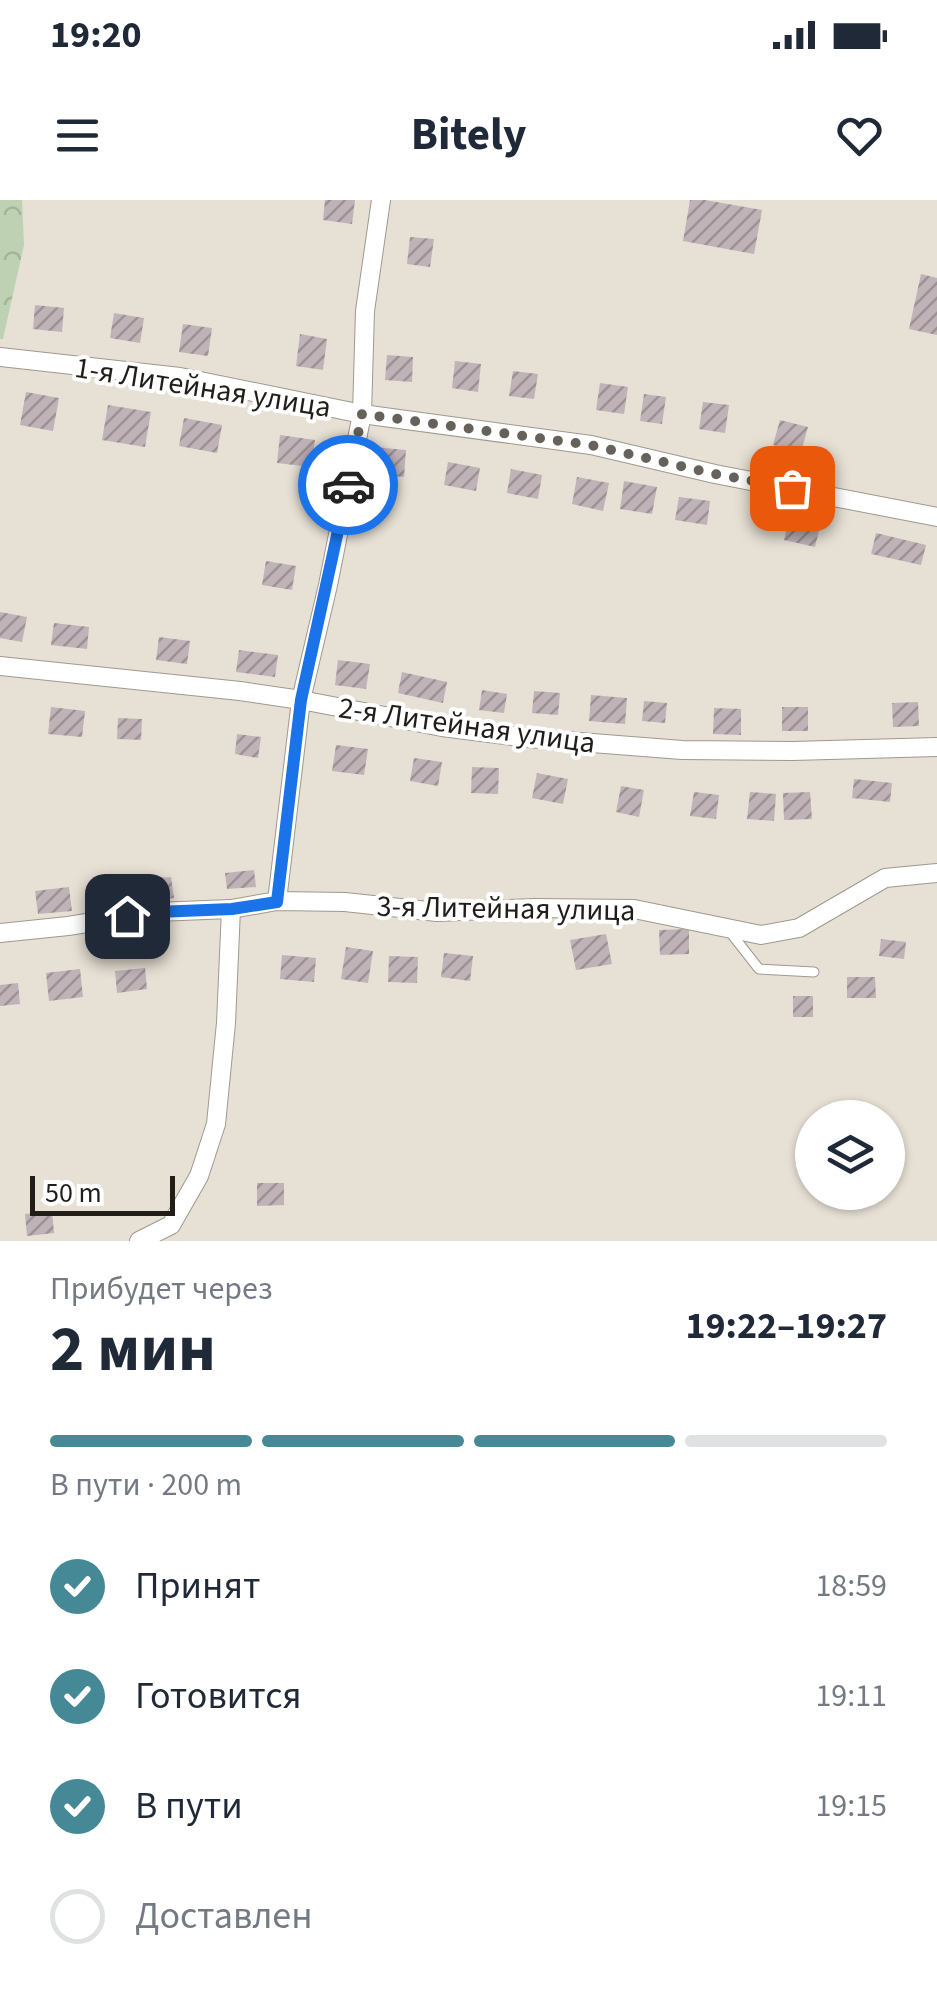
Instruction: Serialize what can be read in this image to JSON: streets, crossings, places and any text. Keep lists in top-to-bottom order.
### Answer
{
  "streets": {
    "street": ["1-я Литейная улица", "2-я Литейная улица", "3-я Литейная улица"]
  },
  "scale_bar": "50 m",
  "page": {
    "status": "19:20",
    "header": "Bitely",
    "scale": "50 m",
    "heading": ["2 мин", "Прибудет через", "19:22–19:27"],
    "bar": "В пути · 200 m",
    "list": [
      ["Принят", "18:59"],
      ["Готовится", "19:11"],
      ["В пути", "19:15"],
      "Доставлен"
    ]
  }
}
